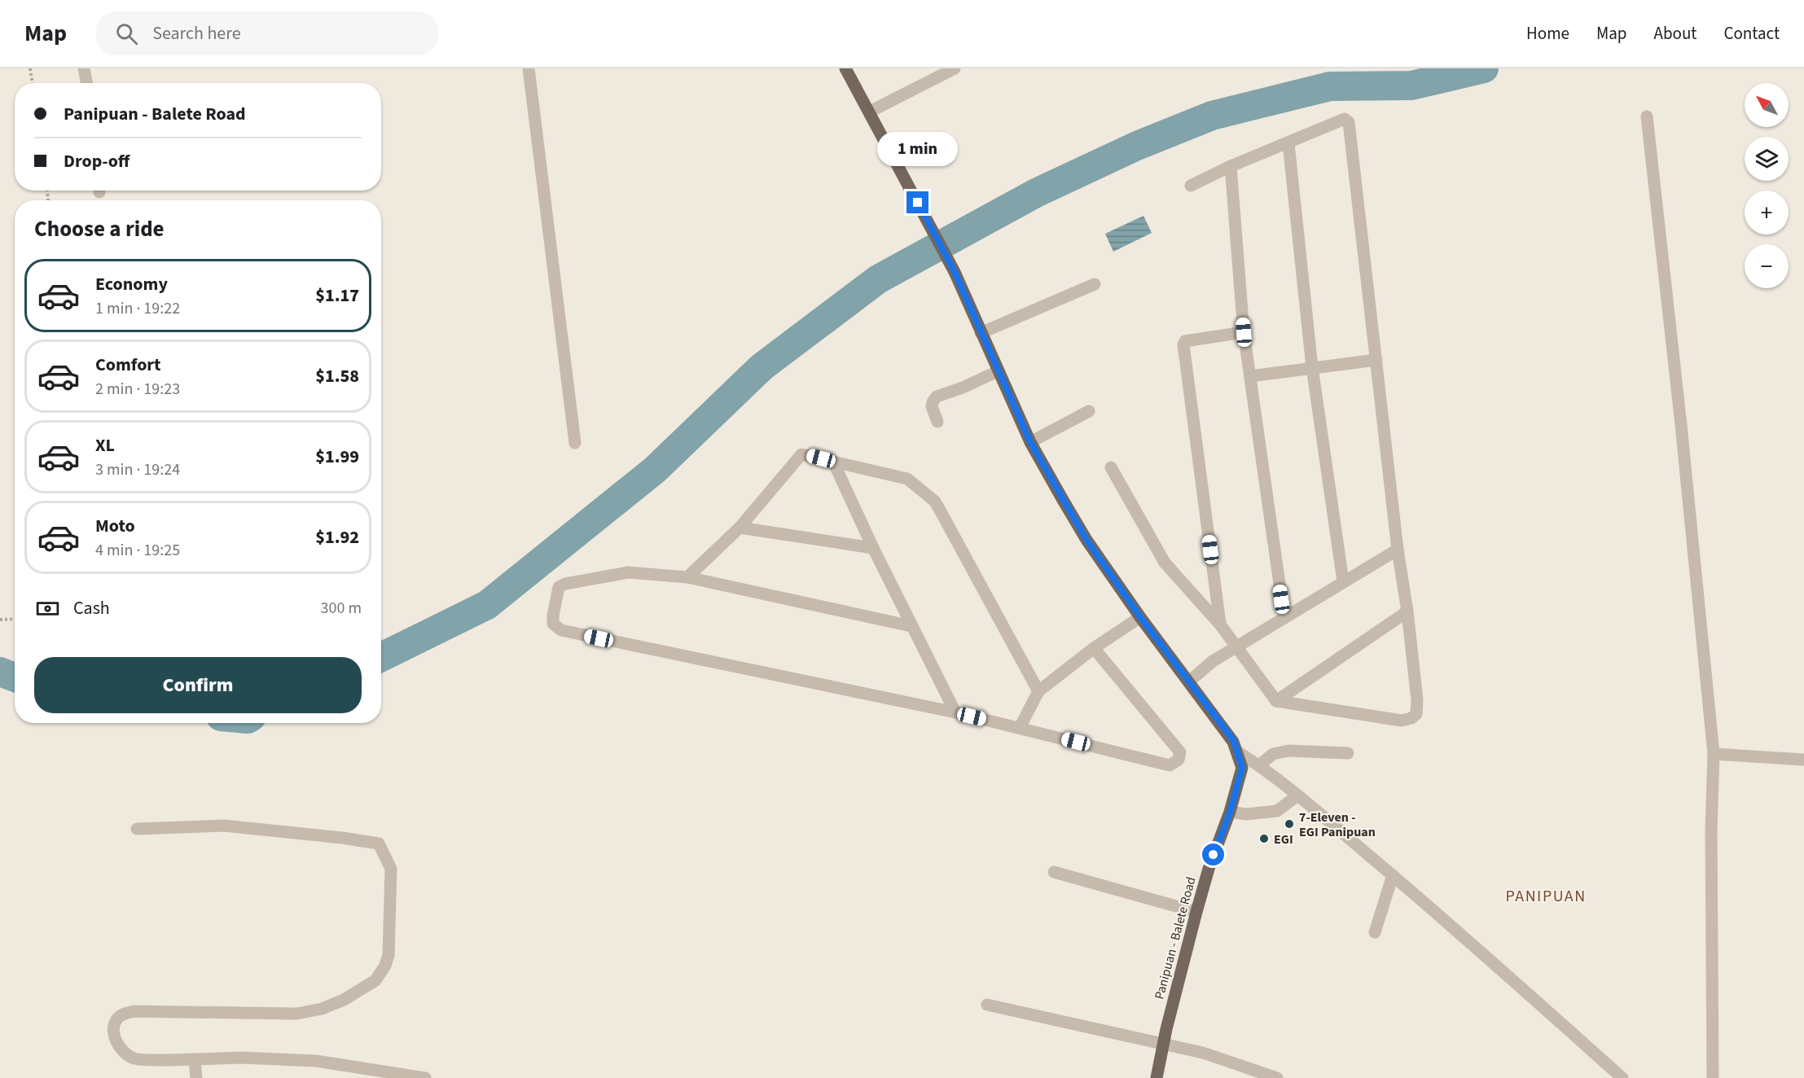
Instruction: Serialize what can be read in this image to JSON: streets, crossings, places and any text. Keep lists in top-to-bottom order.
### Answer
{
  "streets": {
    "main road": ["Panipuan - Balete Road"]
  },
  "districts": ["PANIPUAN"],
  "places": ["7-Eleven - EGI Panipuan", "EGI"],
  "north": "top left",
  "page": {
    "header": "Map",
    "search": "Search here",
    "nav": [
      "Home",
      "Map",
      "About",
      "Contact"
    ],
    "map_buttons": ["+", "−"],
    "banner": ["Panipuan - Balete Road", "Drop-off"],
    "bubble": "1 min",
    "heading": "Choose a ride",
    "list": [
      {
        "name": "Economy",
        "note": "1 min · 19:22",
        "value": "$1.17"
      },
      {
        "name": "Comfort",
        "note": "2 min · 19:23",
        "value": "$1.58"
      },
      {
        "name": "XL",
        "note": "3 min · 19:24",
        "value": "$1.99"
      },
      {
        "name": "Moto",
        "note": "4 min · 19:25",
        "value": "$1.92"
      }
    ],
    "pay": ["Cash", "300 m"],
    "buttons": "Confirm"
  }
}
